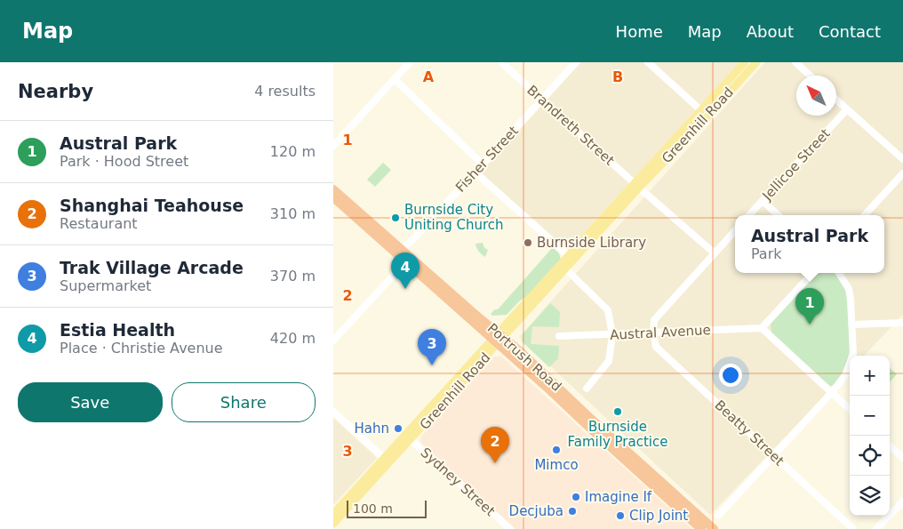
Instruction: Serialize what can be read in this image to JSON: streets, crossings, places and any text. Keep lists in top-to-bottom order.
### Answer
{
  "streets": {
    "highway": ["Portrush Road"],
    "main road": ["Greenhill Road"],
    "street": [
      "Brandreth Street",
      "Fisher Street",
      "Jellicoe Street",
      "Austral Avenue",
      "Beatty Street",
      "Sydney Street"
    ]
  },
  "crossings": [
    ["Brandreth Street", "Greenhill Road"],
    ["Brandreth Street", "Fisher Street"],
    ["Greenhill Road", "Portrush Road"],
    ["Greenhill Road", "Sydney Street"],
    ["Fisher Street", "Portrush Road"],
    ["Austral Avenue", "Beatty Street"]
  ],
  "places": [
    "Burnside City Uniting Church",
    "Burnside Library",
    "Burnside Family Practice",
    "Hahn",
    "Mimco",
    "Imagine If",
    "Decjuba",
    "Clip Joint"
  ],
  "scale_bar": "100 m",
  "north": "top left",
  "page": {
    "header": "Map",
    "nav": [
      "Home",
      "Map",
      "About",
      "Contact"
    ],
    "heading": ["Nearby", "4 results"],
    "list": [
      {
        "mark": "1",
        "name": "Austral Park",
        "note": "Park · Hood Street",
        "value": "120 m"
      },
      {
        "mark": "2",
        "name": "Shanghai Teahouse",
        "note": "Restaurant",
        "value": "310 m"
      },
      {
        "mark": "3",
        "name": "Trak Village Arcade",
        "note": "Supermarket",
        "value": "370 m"
      },
      {
        "mark": "4",
        "name": "Estia Health",
        "note": "Place · Christie Avenue",
        "value": "420 m"
      }
    ],
    "popup": ["Austral Park", "Park"],
    "pins": [
      "4",
      "1",
      "3",
      "2"
    ],
    "map_buttons": ["+", "−"],
    "buttons": ["Save", "Share"],
    "scale": "100 m"
  },
  "grid": {
    "columns": ["A", "B"],
    "rows": ["1", "2", "3"]
  }
}
